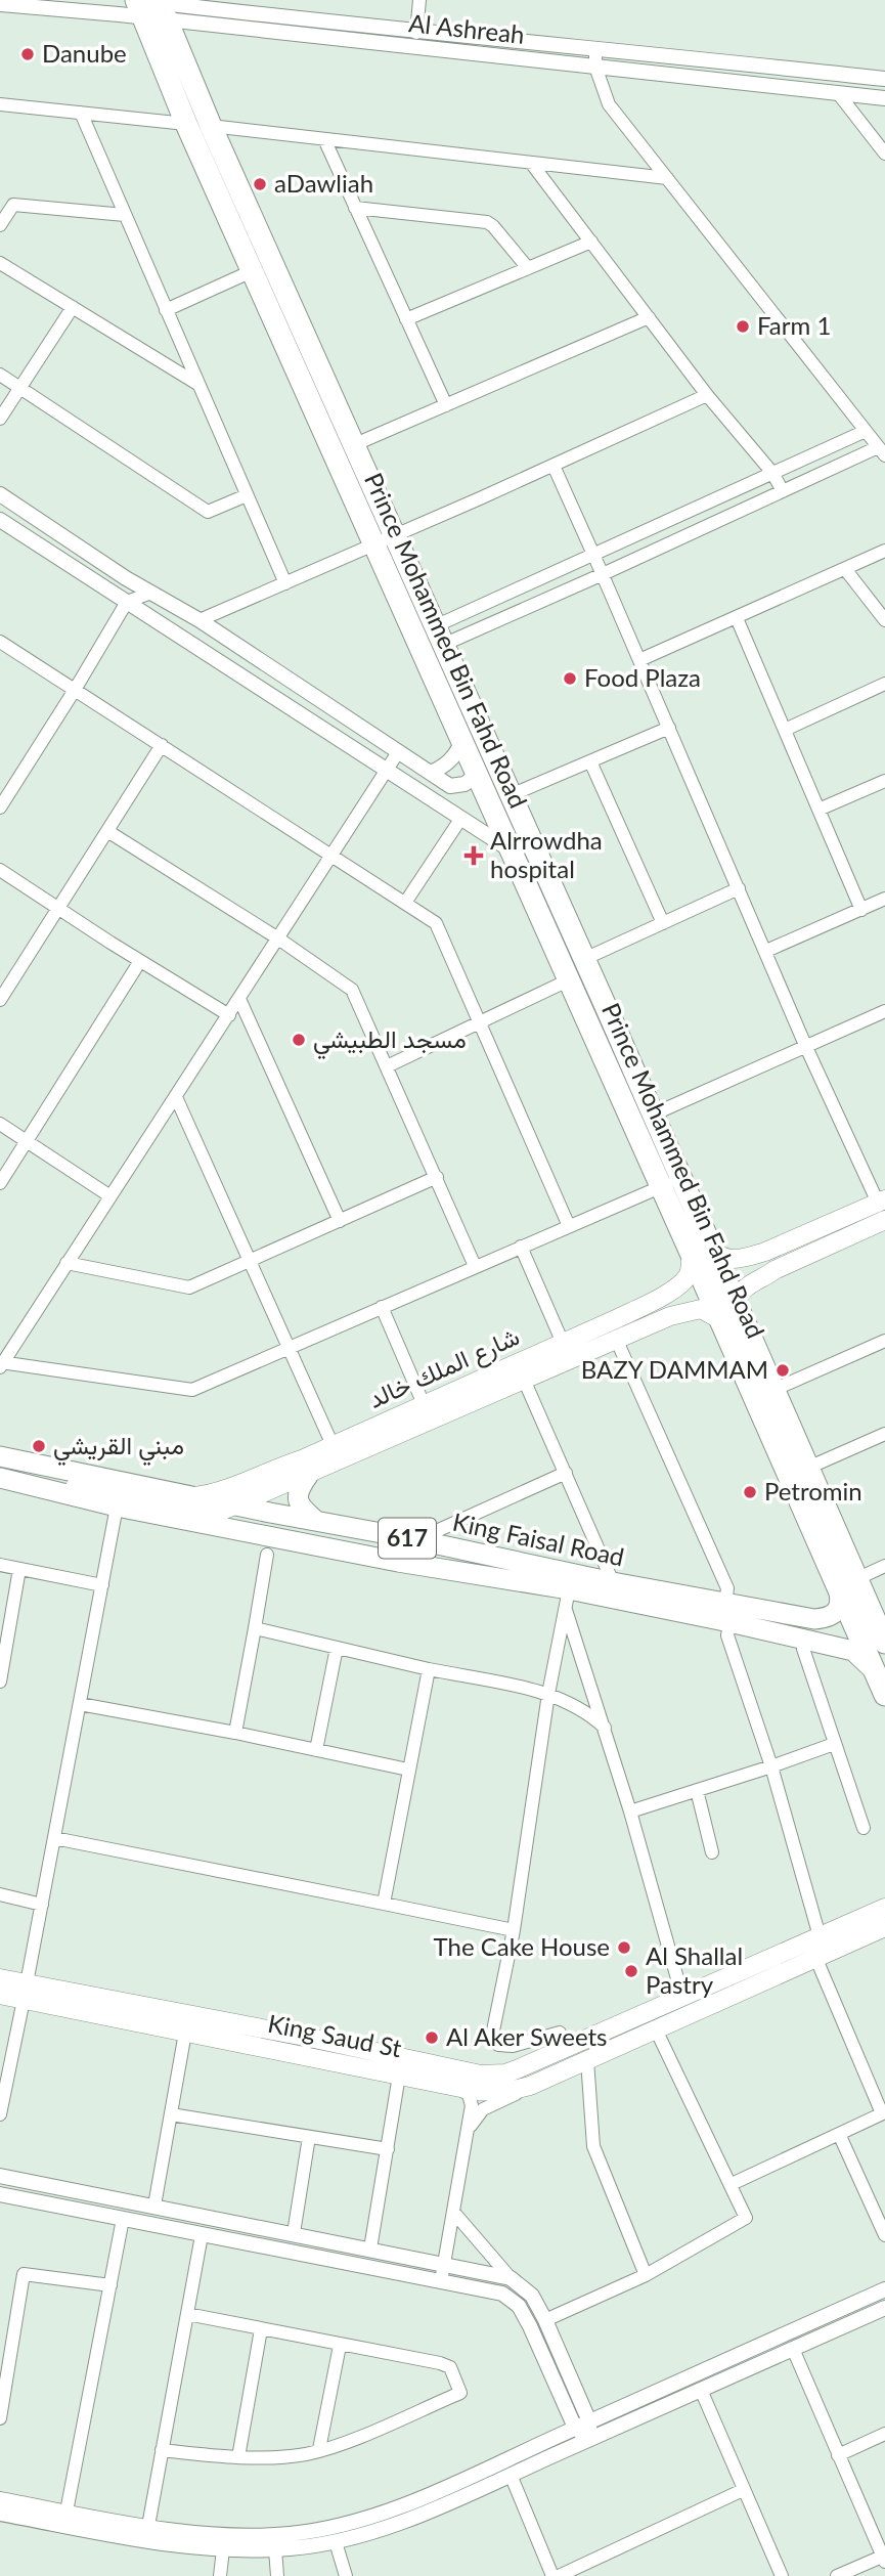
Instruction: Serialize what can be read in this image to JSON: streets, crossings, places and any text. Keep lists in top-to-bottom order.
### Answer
{
  "streets": {
    "highway": ["Prince Mohammed Bin Fahd Road", "617", "King Faisal Road"],
    "main road": ["شارع الملك خالد", "King Saud St"],
    "street": ["Al Ashreah"]
  },
  "crossings": [
    ["Al Ashreah", "Prince Mohammed Bin Fahd Road"],
    ["Prince Mohammed Bin Fahd Road", "شارع الملك خالد"],
    ["Prince Mohammed Bin Fahd Road", "King Faisal Road"],
    ["شارع الملك خالد", "King Faisal Road"]
  ],
  "places": {
    "other": [
      "Danube",
      "aDawliah",
      "Farm 1",
      "Food Plaza",
      "مسجد الطبيشي",
      "BAZY DAMMAM",
      "مبني القريشي",
      "Petromin",
      "The Cake House",
      "Al Shallal Pastry",
      "Al Aker Sweets"
    ],
    "health": ["Alrrowdha hospital"]
  }
}
